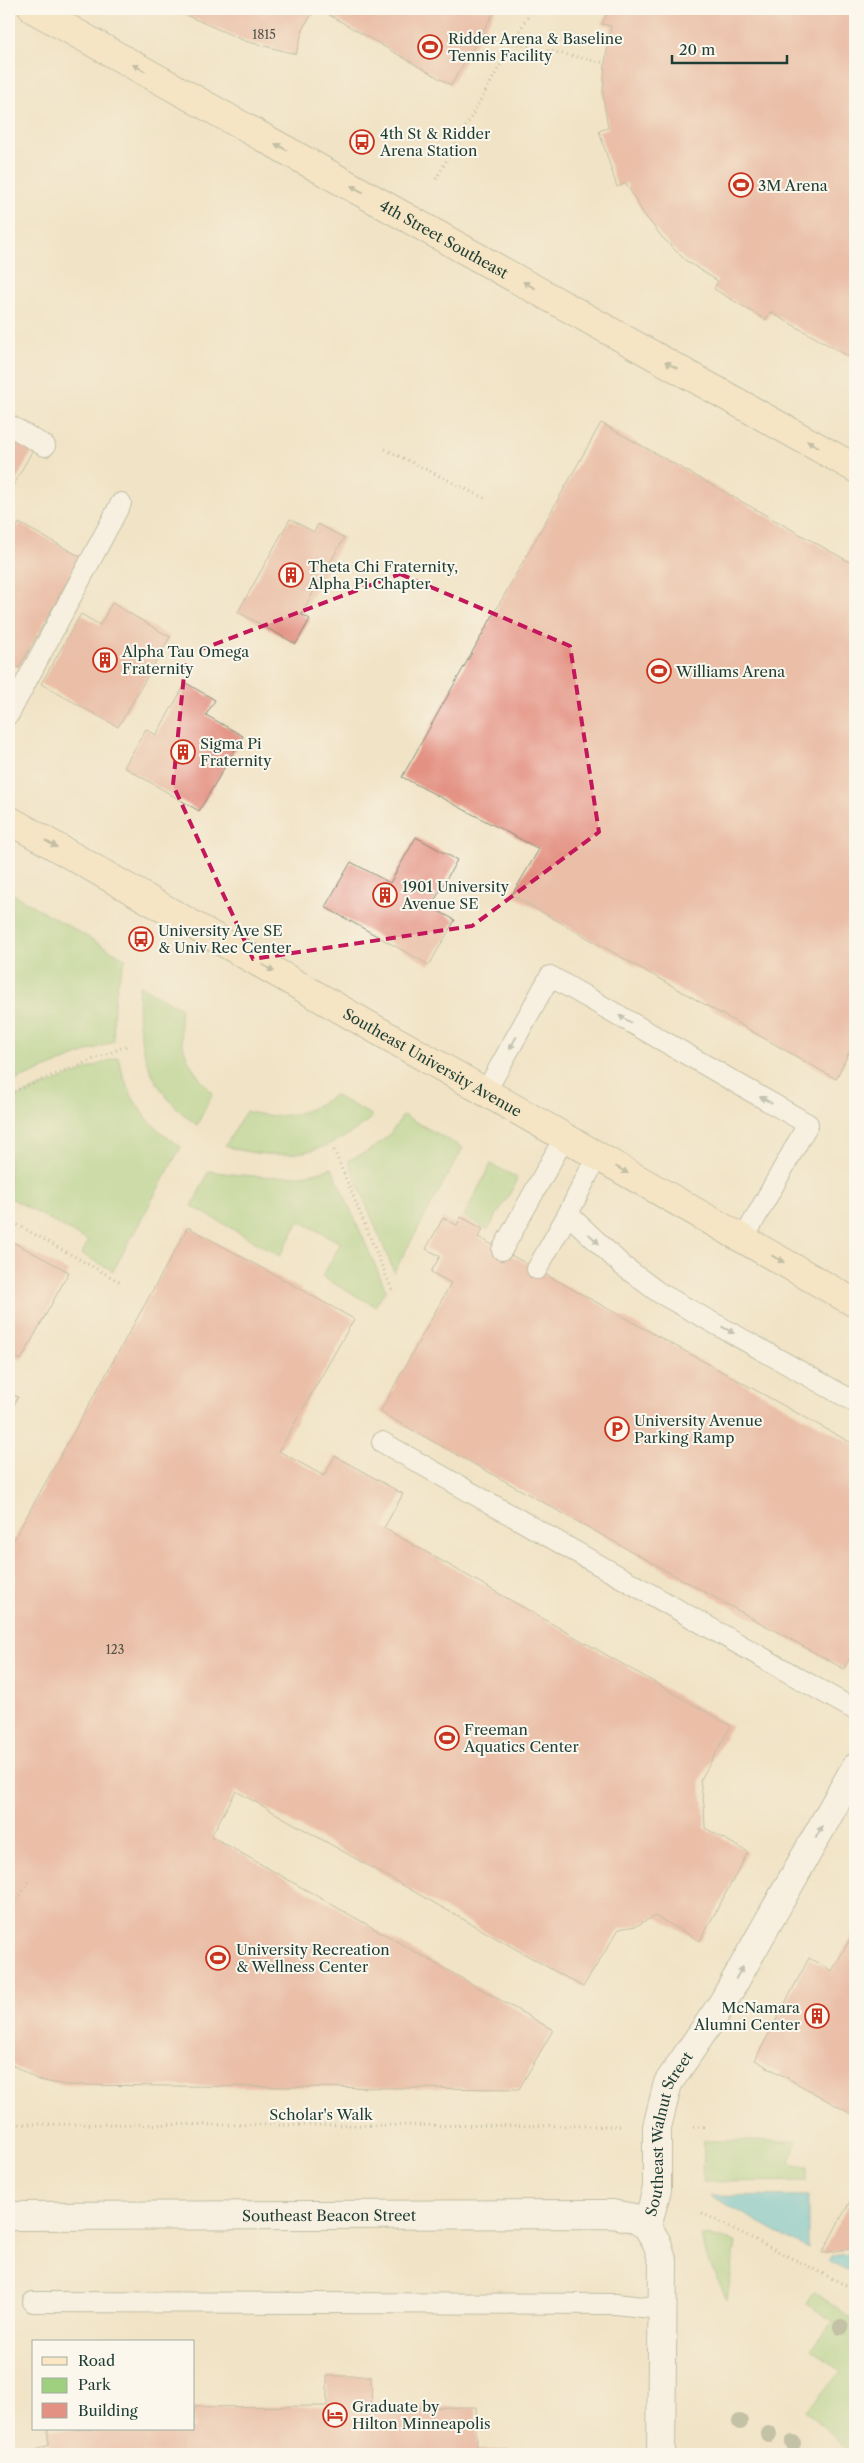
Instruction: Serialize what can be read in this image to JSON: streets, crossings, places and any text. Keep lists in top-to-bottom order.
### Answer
{
  "streets": {
    "main road": ["4th Street Southeast", "Southeast University Avenue"],
    "street": ["Southeast Walnut Street", "Southeast Beacon Street"],
    "path": ["Scholar's Walk"]
  },
  "crossings": [
    ["Southeast Walnut Street", "Southeast Beacon Street"]
  ],
  "one_way": ["4th Street Southeast", "Southeast University Avenue", "Southeast Walnut Street"],
  "places": {
    "sports": [
      "Ridder Arena & Baseline Tennis Facility",
      "3M Arena",
      "Williams Arena",
      "Freeman Aquatics Center",
      "University Recreation & Wellness Center"
    ],
    "bus stop": ["4th St & Ridder Arena Station", "University Ave SE & Univ Rec Center"],
    "building": [
      "Theta Chi Fraternity, Alpha Pi Chapter",
      "Alpha Tau Omega Fraternity",
      "Sigma Pi Fraternity",
      "1901 University Avenue SE",
      "McNamara Alumni Center"
    ],
    "parking": ["University Avenue Parking Ramp"],
    "hotel": ["Graduate by Hilton Minneapolis"]
  },
  "house_numbers": ["1815", "123"],
  "legend": ["Road", "Park", "Building"],
  "scale_bar": "20 m"
}
